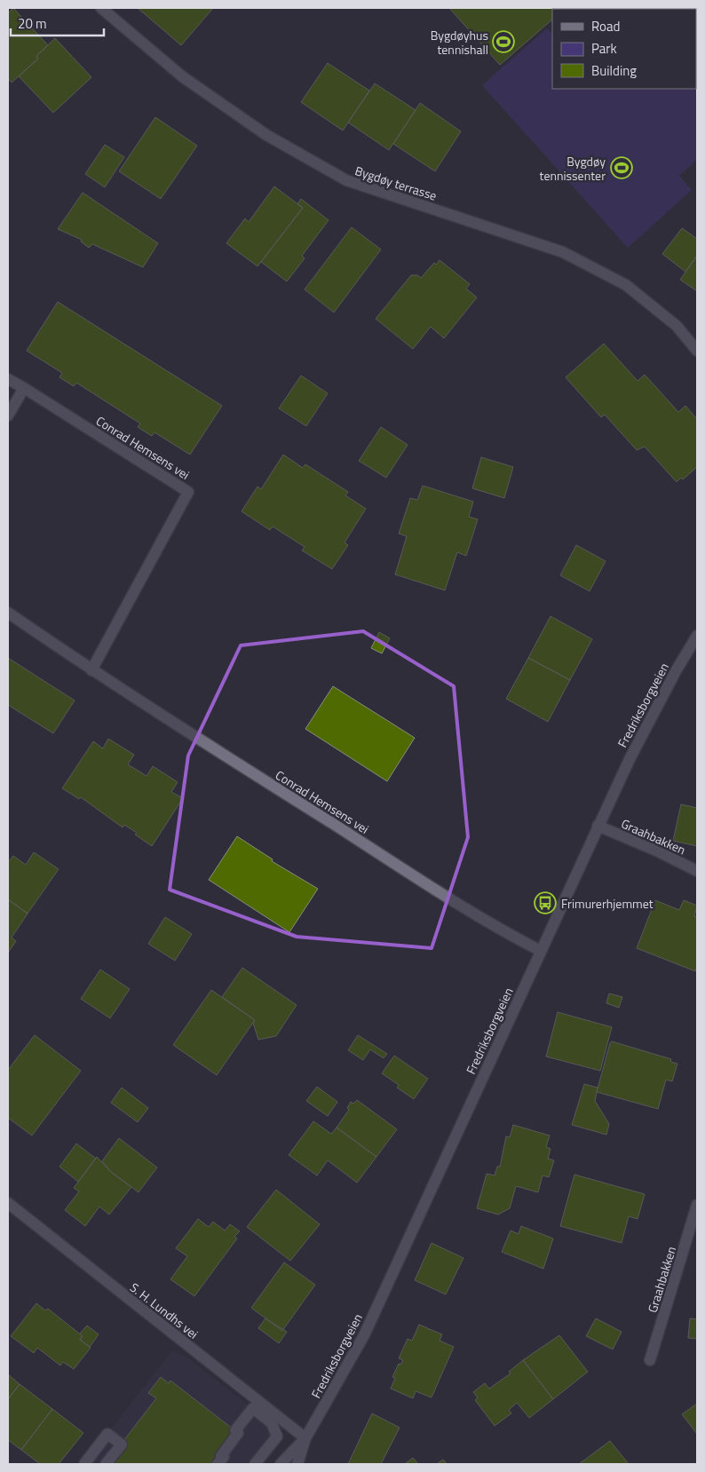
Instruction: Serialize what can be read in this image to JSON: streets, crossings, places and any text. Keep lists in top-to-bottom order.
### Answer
{
  "streets": {
    "street": [
      "Bygdøy terrasse",
      "Conrad Hemsens vei",
      "Fredriksborgveien",
      "Graahbakken",
      "S. H. Lundhs vei"
    ]
  },
  "crossings": [
    ["Conrad Hemsens vei", "Fredriksborgveien"],
    ["Fredriksborgveien", "Graahbakken"],
    ["Fredriksborgveien", "S. H. Lundhs vei"]
  ],
  "places": {
    "sports": ["Bygdøyhus tennishall", "Bygdøy tennissenter"],
    "bus stop": ["Frimurerhjemmet"]
  },
  "legend": ["Road", "Park", "Building"],
  "scale_bar": "20 m"
}
